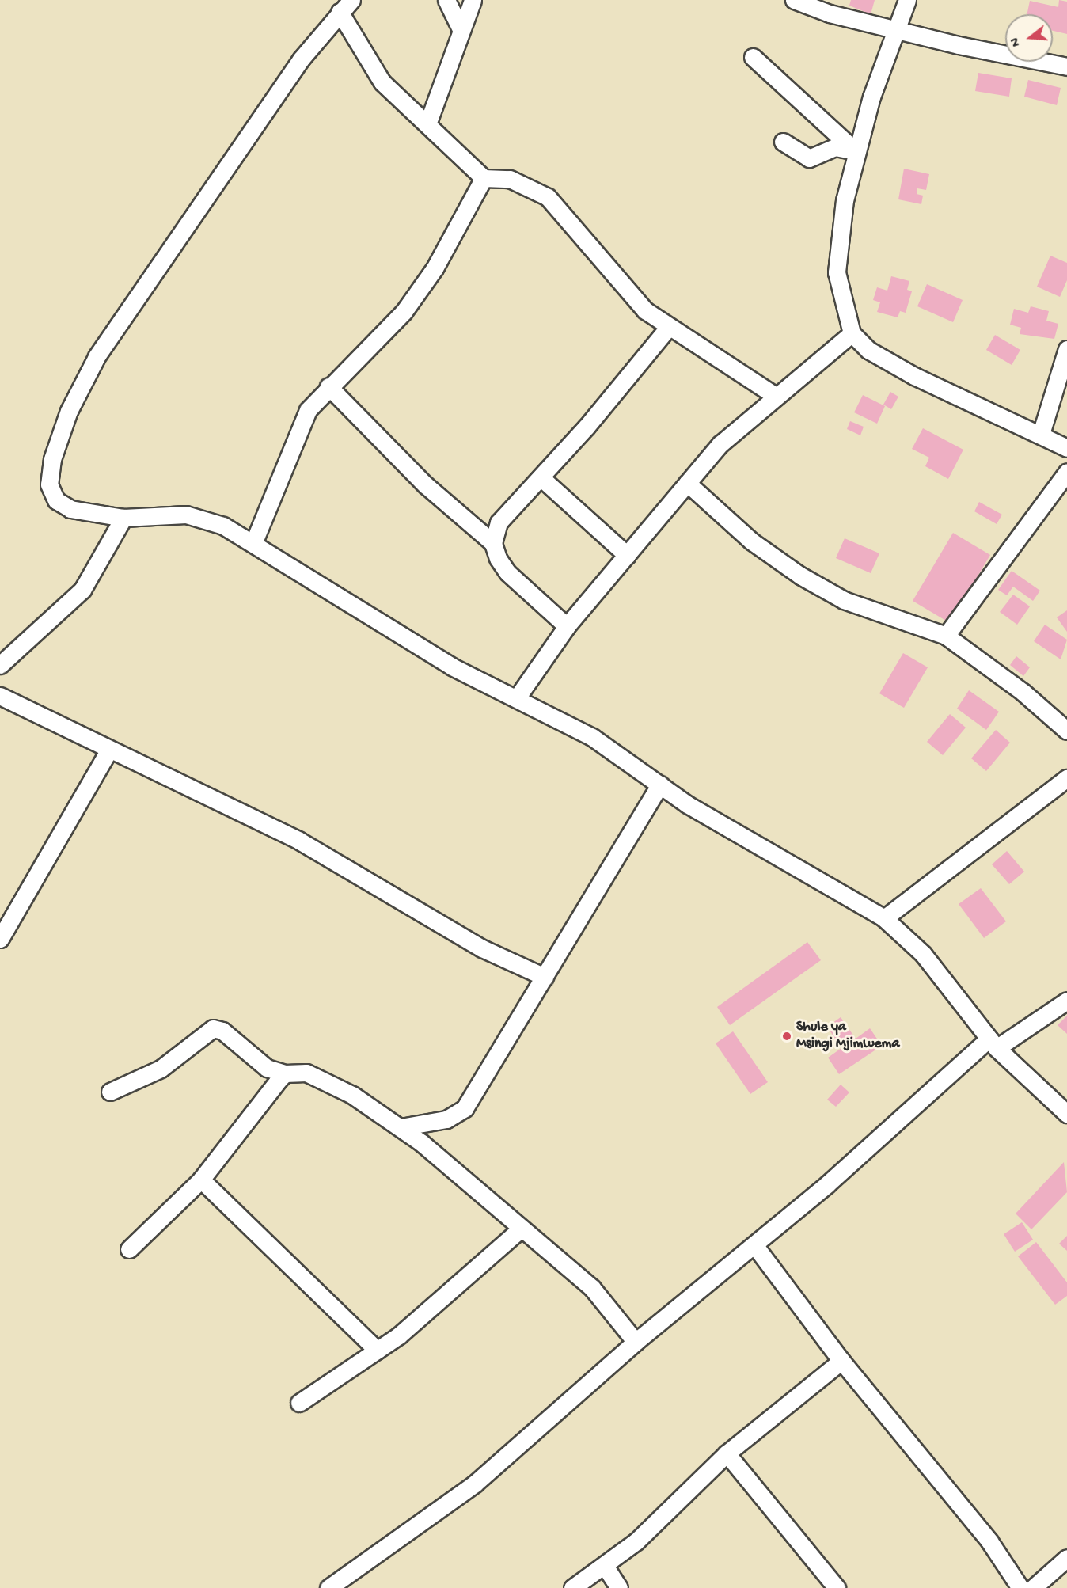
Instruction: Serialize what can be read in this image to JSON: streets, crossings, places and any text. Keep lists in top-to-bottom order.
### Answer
{
  "places": ["Shule ya Msingi Mjimwema"],
  "north": "left"
}
